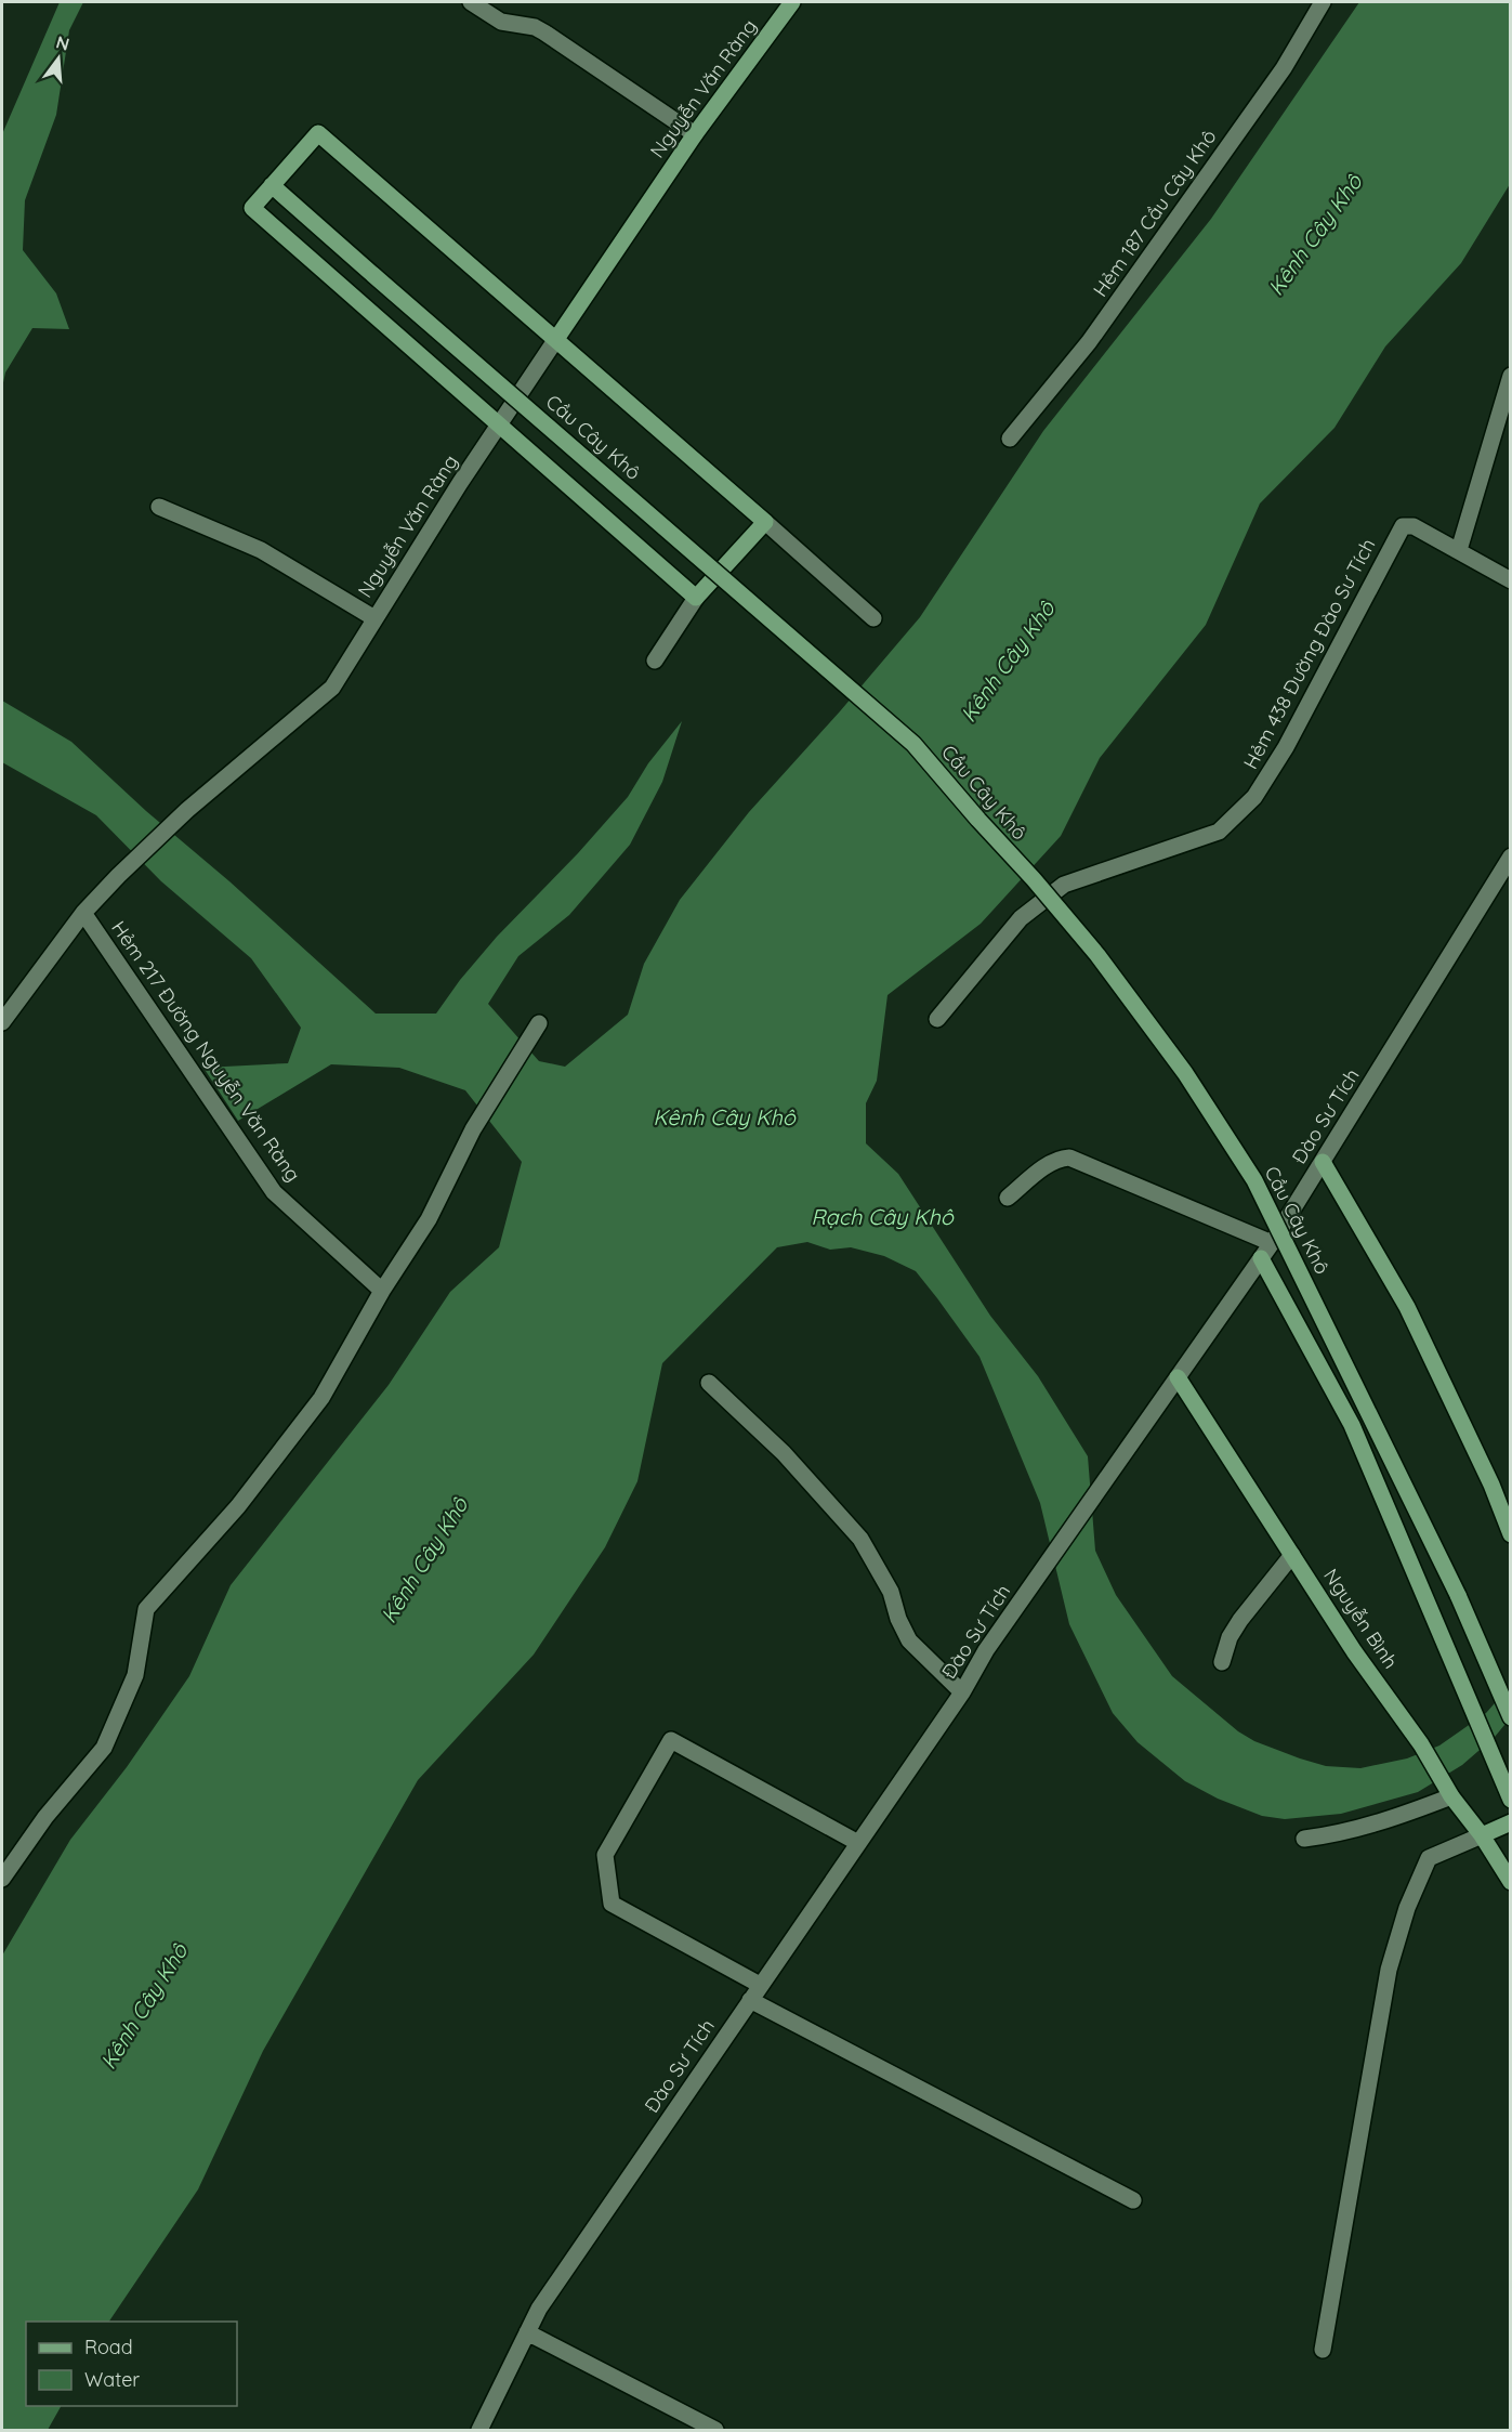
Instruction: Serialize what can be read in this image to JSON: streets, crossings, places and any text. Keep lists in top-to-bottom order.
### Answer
{
  "streets": {
    "main road": ["Nguyễn Văn Ràng", "Cầu Cây Khô", "Nguyễn Bình"],
    "street": [
      "Hẻm 187 Cầu Cây Khô",
      "Hẻm 438 Đường Đào Sư Tích",
      "Hẻm 217 Đường Nguyễn Văn Ràng",
      "Đào Sư Tích"
    ]
  },
  "crossings": [
    ["Nguyễn Văn Ràng", "Hẻm 217 Đường Nguyễn Văn Ràng"],
    ["Đào Sư Tích", "Nguyễn Bình"]
  ],
  "water": ["Kênh Cây Khô", "Rạch Cây Khô"],
  "legend": ["Road", "Water"],
  "north": "top"
}
